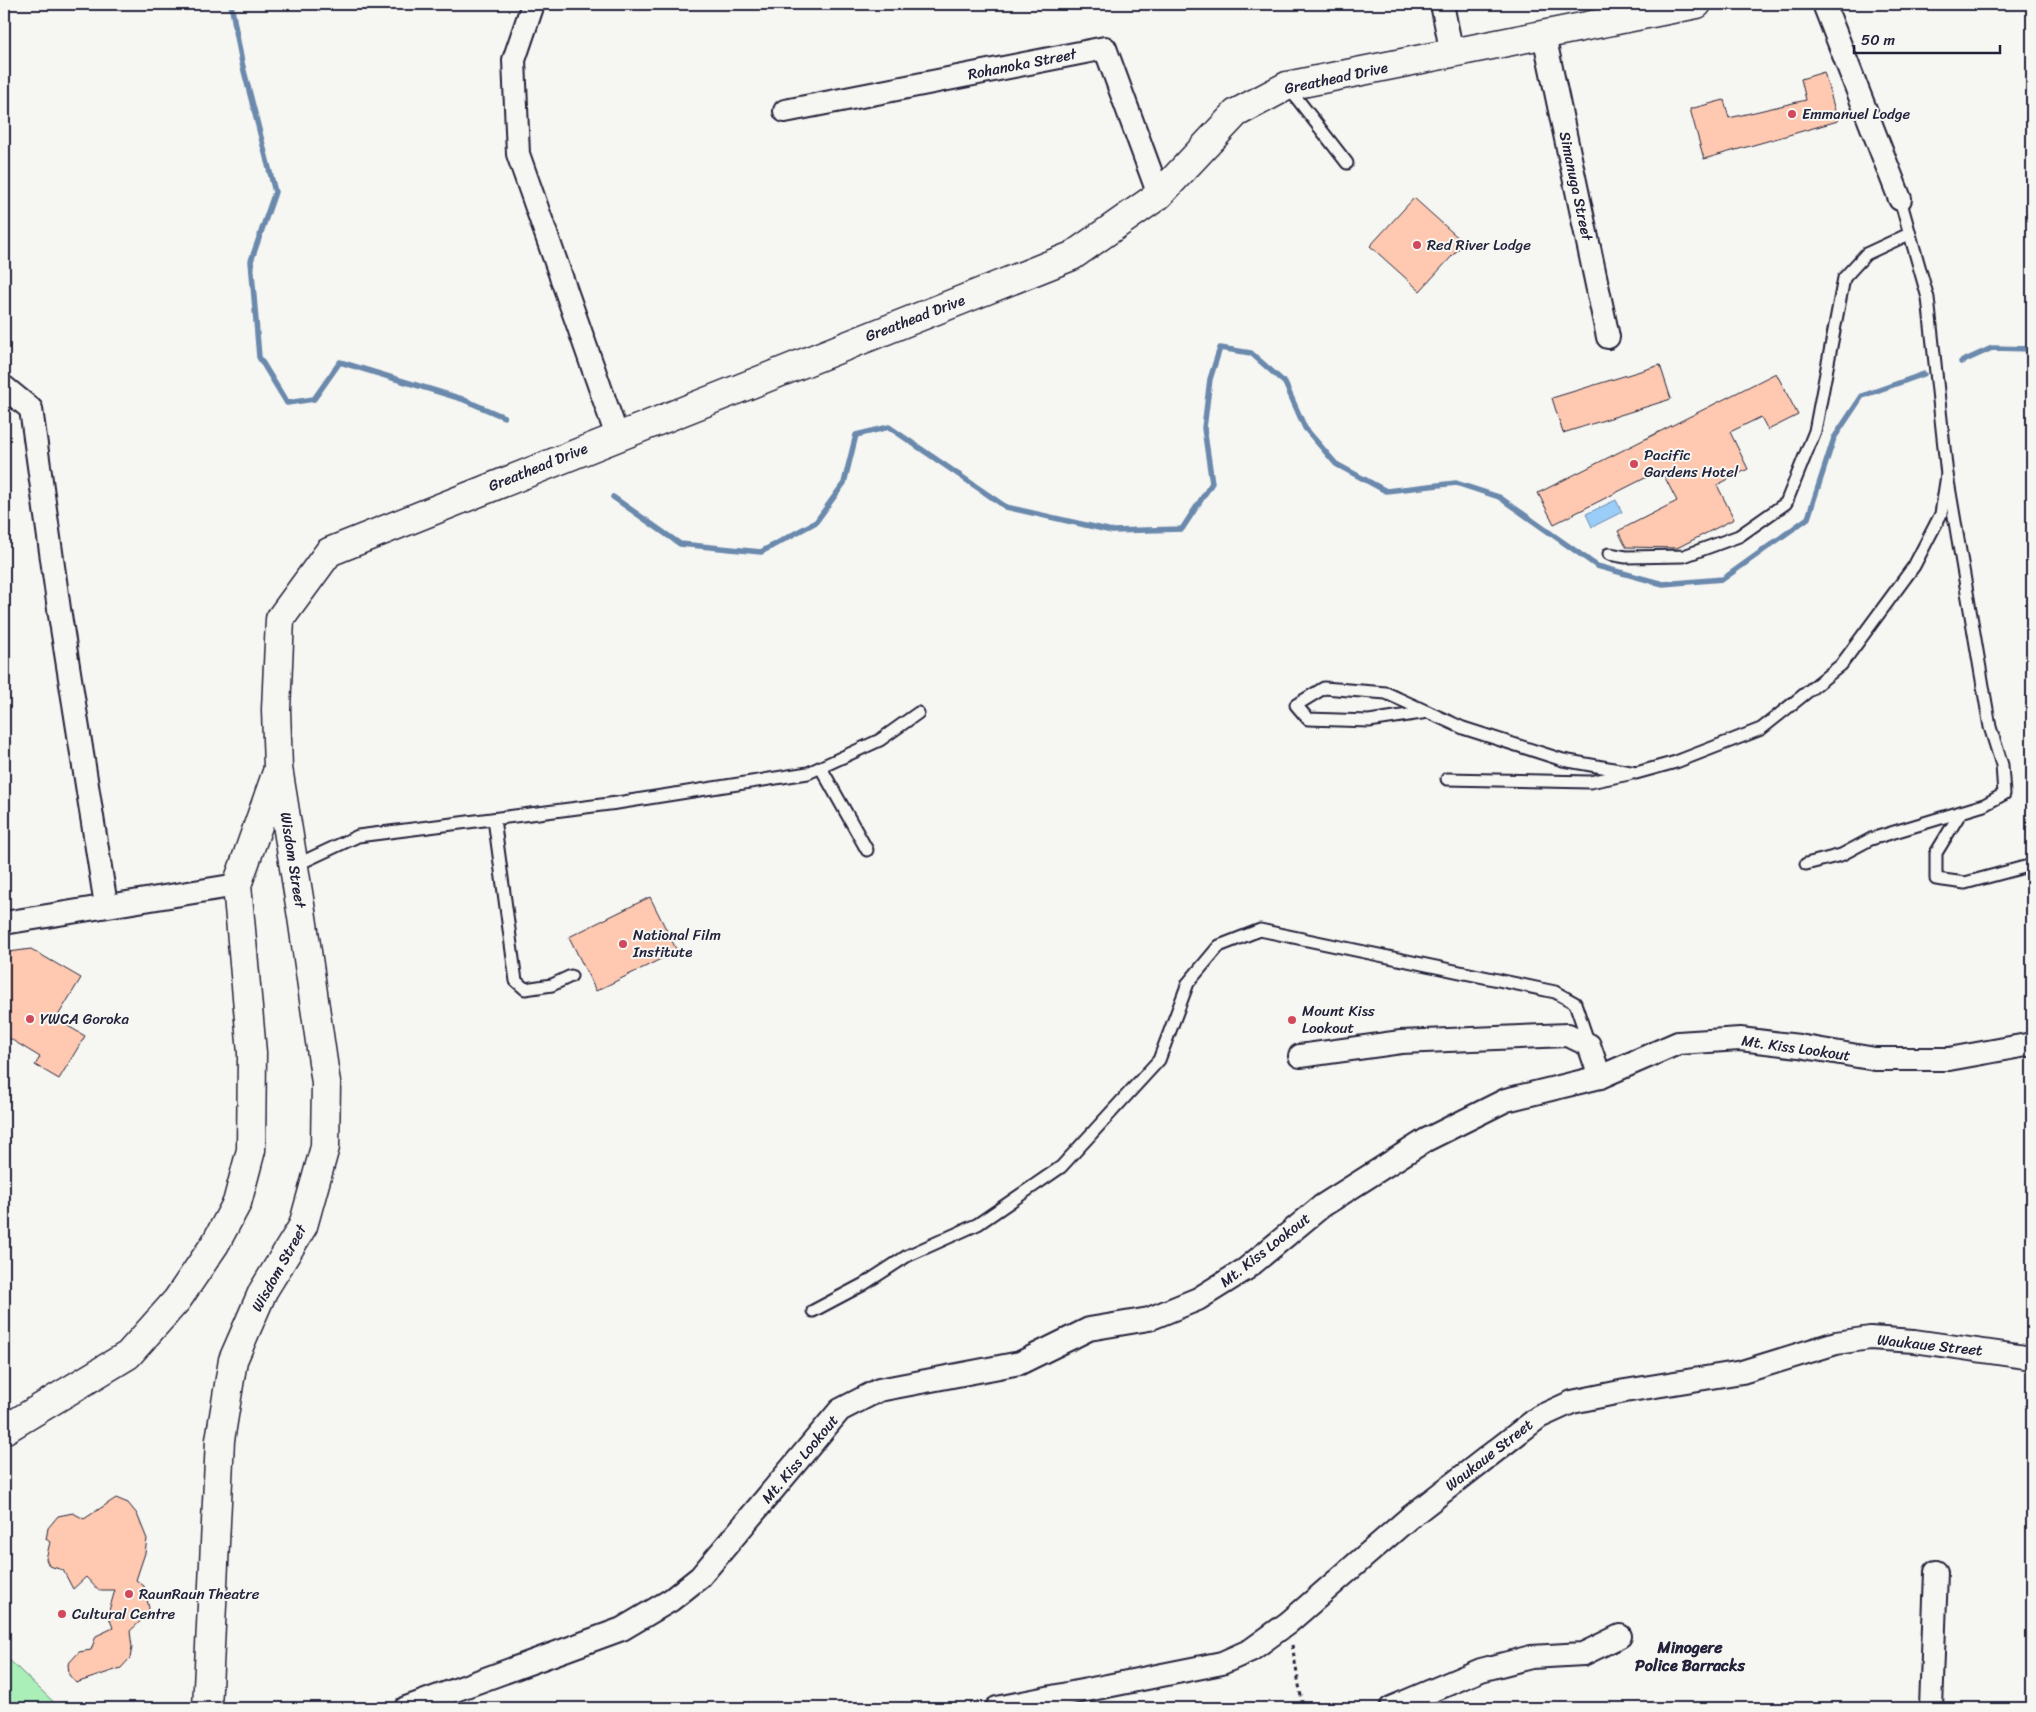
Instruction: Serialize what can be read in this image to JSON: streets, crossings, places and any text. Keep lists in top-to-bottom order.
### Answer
{
  "streets": {
    "street": [
      "Rohanoka Street",
      "Greathead Drive",
      "Simanuga Street",
      "Wisdom Street",
      "Mt. Kiss Lookout",
      "Waukaue Street"
    ]
  },
  "crossings": [
    ["Rohanoka Street", "Greathead Drive"],
    ["Greathead Drive", "Simanuga Street"],
    ["Greathead Drive", "Wisdom Street"]
  ],
  "districts": ["Minogere Police Barracks"],
  "places": [
    "Emmanuel Lodge",
    "Red River Lodge",
    "Pacific Gardens Hotel",
    "National Film Institute",
    "YWCA Goroka",
    "Mount Kiss Lookout",
    "RaunRaun Theatre",
    "Cultural Centre"
  ],
  "scale_bar": "50 m"
}
